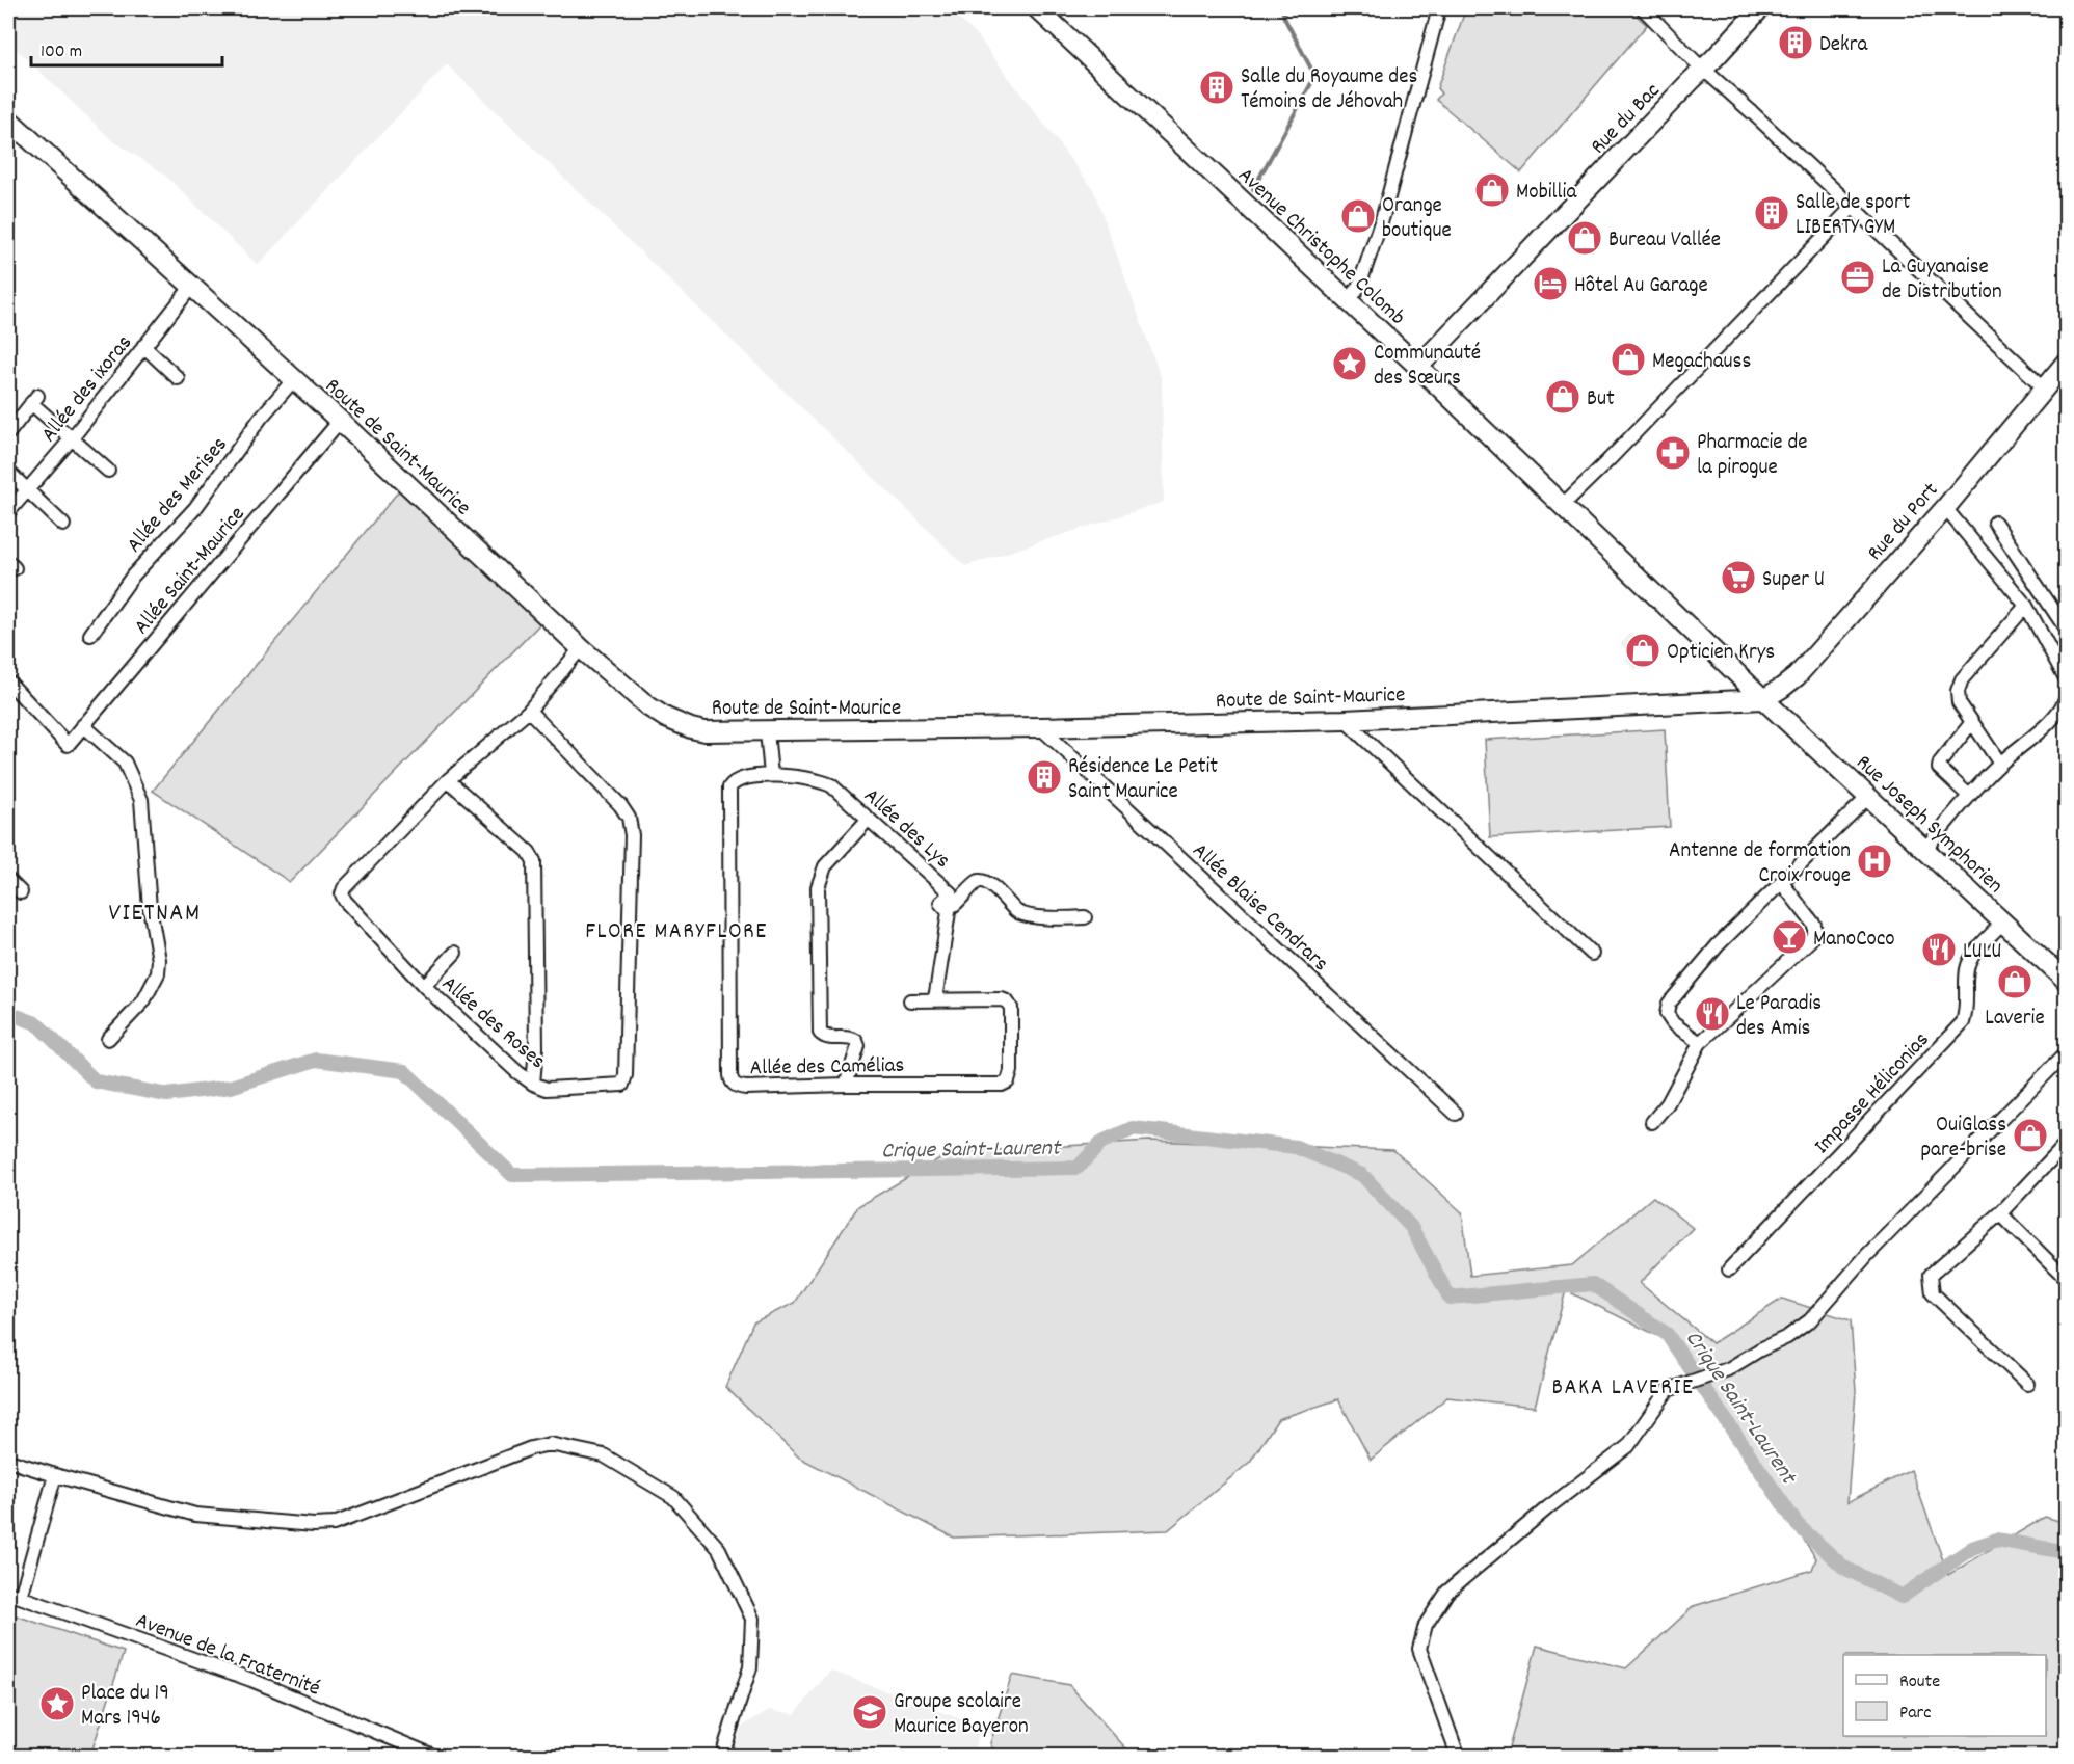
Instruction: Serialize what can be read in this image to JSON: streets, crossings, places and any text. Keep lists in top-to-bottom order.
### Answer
{
  "streets": {
    "street": [
      "Rue du Bac",
      "Avenue Christophe Colomb",
      "Allée des ixoras",
      "Route de Saint-Maurice",
      "Allée des Merises",
      "Rue du Port",
      "Allée Saint-Maurice",
      "Rue Joseph Symphorien",
      "Allée des Lys",
      "Allée Blaise Cendrars",
      "Allée des Roses",
      "Allée des Camélias",
      "Impasse Héliconias",
      "Avenue de la Fraternité"
    ]
  },
  "crossings": [
    ["Rue du Bac", "Avenue Christophe Colomb"],
    ["Avenue Christophe Colomb", "Route de Saint-Maurice"],
    ["Avenue Christophe Colomb", "Rue du Port"],
    ["Avenue Christophe Colomb", "Rue Joseph Symphorien"],
    ["Allée des ixoras", "Route de Saint-Maurice"],
    ["Route de Saint-Maurice", "Allée des Merises"],
    ["Route de Saint-Maurice", "Rue du Port"],
    ["Route de Saint-Maurice", "Allée Saint-Maurice"],
    ["Route de Saint-Maurice", "Rue Joseph Symphorien"],
    ["Route de Saint-Maurice", "Allée Blaise Cendrars"],
    ["Route de Saint-Maurice", "Allée des Roses"],
    ["Rue du Port", "Rue Joseph Symphorien"],
    ["Rue Joseph Symphorien", "Impasse Héliconias"],
    ["Allée des Lys", "Allée des Camélias"]
  ],
  "districts": ["VIETNAM", "FLORE MARYFLORE", "BAKA LAVERIE"],
  "water": ["Crique Saint-Laurent"],
  "places": {
    "building": [
      "Dekra",
      "Salle du Royaume des Témoins de Jéhovah",
      "Salle de sport LIBERTY GYM",
      "Résidence Le Petit Saint Maurice"
    ],
    "shop": [
      "Mobillia",
      "Orange boutique",
      "Bureau Vallée",
      "Megachauss",
      "But",
      "Opticien Krys",
      "Laverie",
      "OuiGlass pare-brise"
    ],
    "office": ["La Guyanaise de Distribution"],
    "hotel": ["Hôtel Au Garage"],
    "place": ["Communauté des Sœurs", "Place du 19 Mars 1946"],
    "pharmacy": ["Pharmacie de la pirogue"],
    "supermarket": ["Super U"],
    "hospital": ["Antenne de formation Croix rouge"],
    "bar": ["ManoCoco"],
    "restaurant": ["LULU", "Le Paradis des Amis"],
    "school or university": ["Groupe scolaire Maurice Bayeron"]
  },
  "legend": ["Route", "Parc"],
  "scale_bar": "100 m"
}
